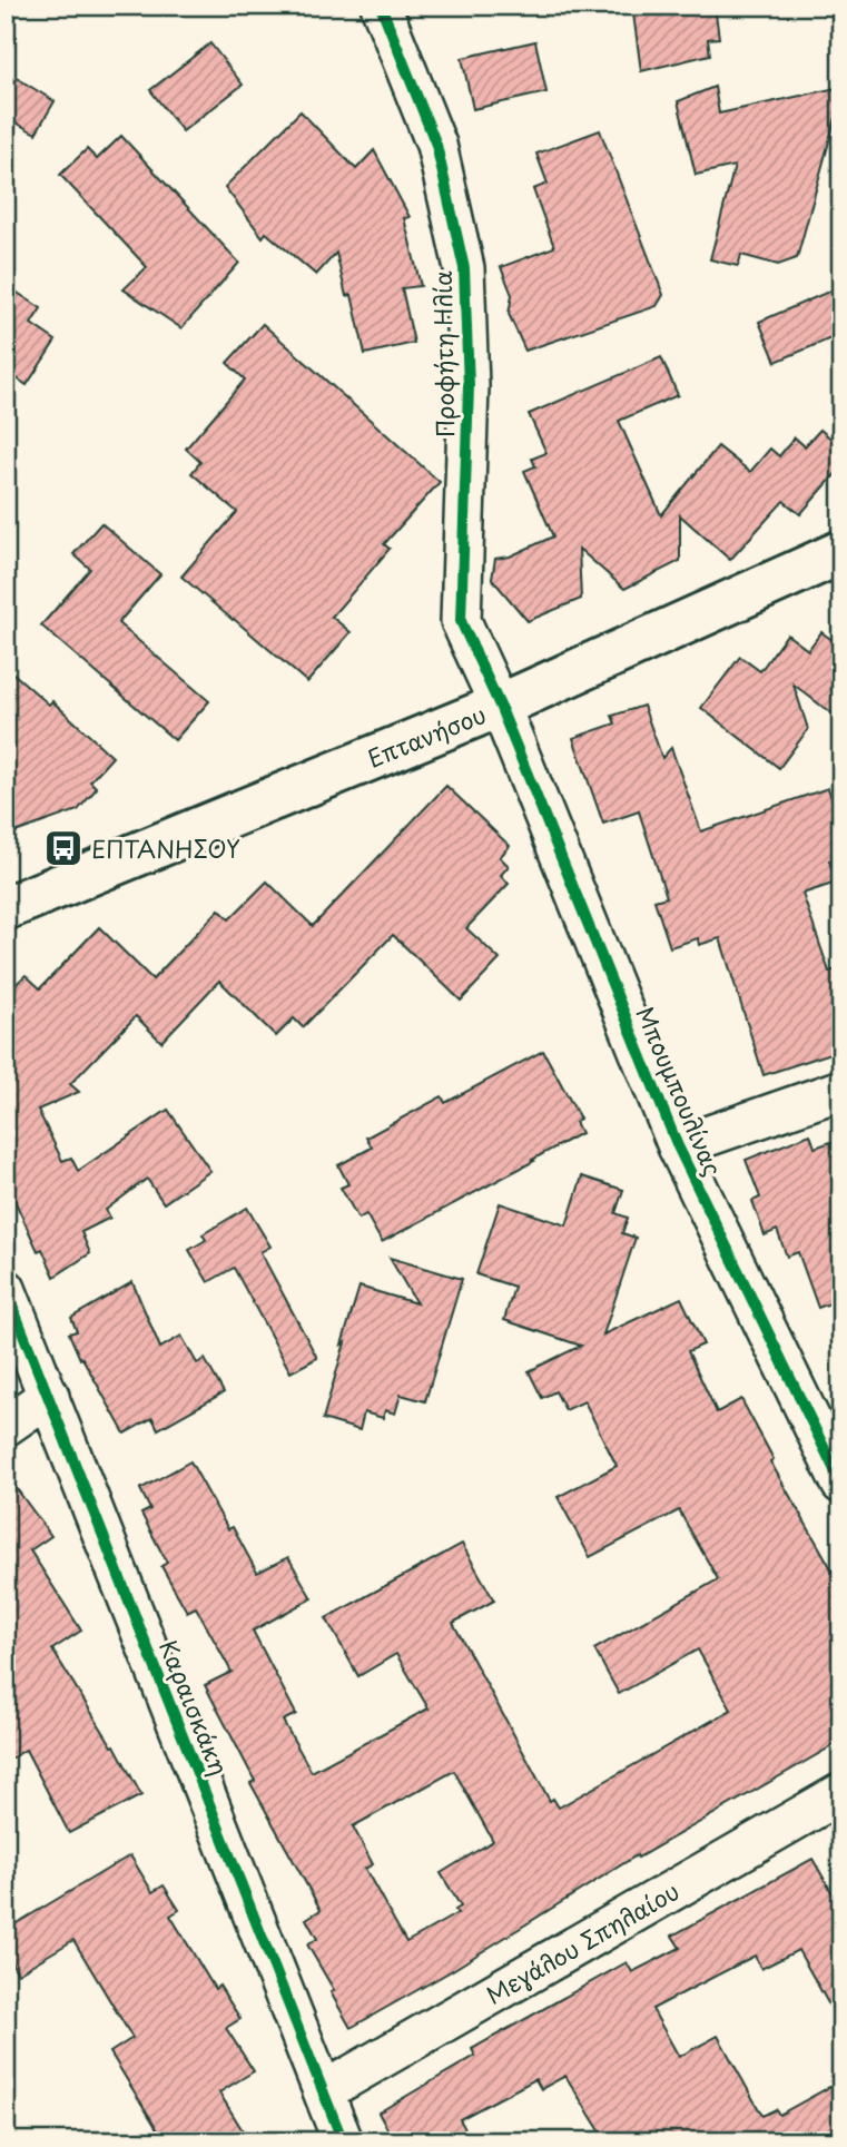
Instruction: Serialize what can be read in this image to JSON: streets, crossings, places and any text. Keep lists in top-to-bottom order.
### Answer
{
  "streets": {
    "street": [
      "Προφήτη Ηλία",
      "Επτανήσου",
      "Μπουμπουλίνας",
      "Καραισκάκη",
      "Μεγάλου Σπηλαίου"
    ]
  },
  "crossings": [
    ["Προφήτη Ηλία", "Επτανήσου"],
    ["Προφήτη Ηλία", "Μπουμπουλίνας"],
    ["Επτανήσου", "Μπουμπουλίνας"],
    ["Καραισκάκη", "Μεγάλου Σπηλαίου"]
  ],
  "places": {
    "bus stop": ["ΕΠΤΑΝΗΣΟΥ"]
  }
}
